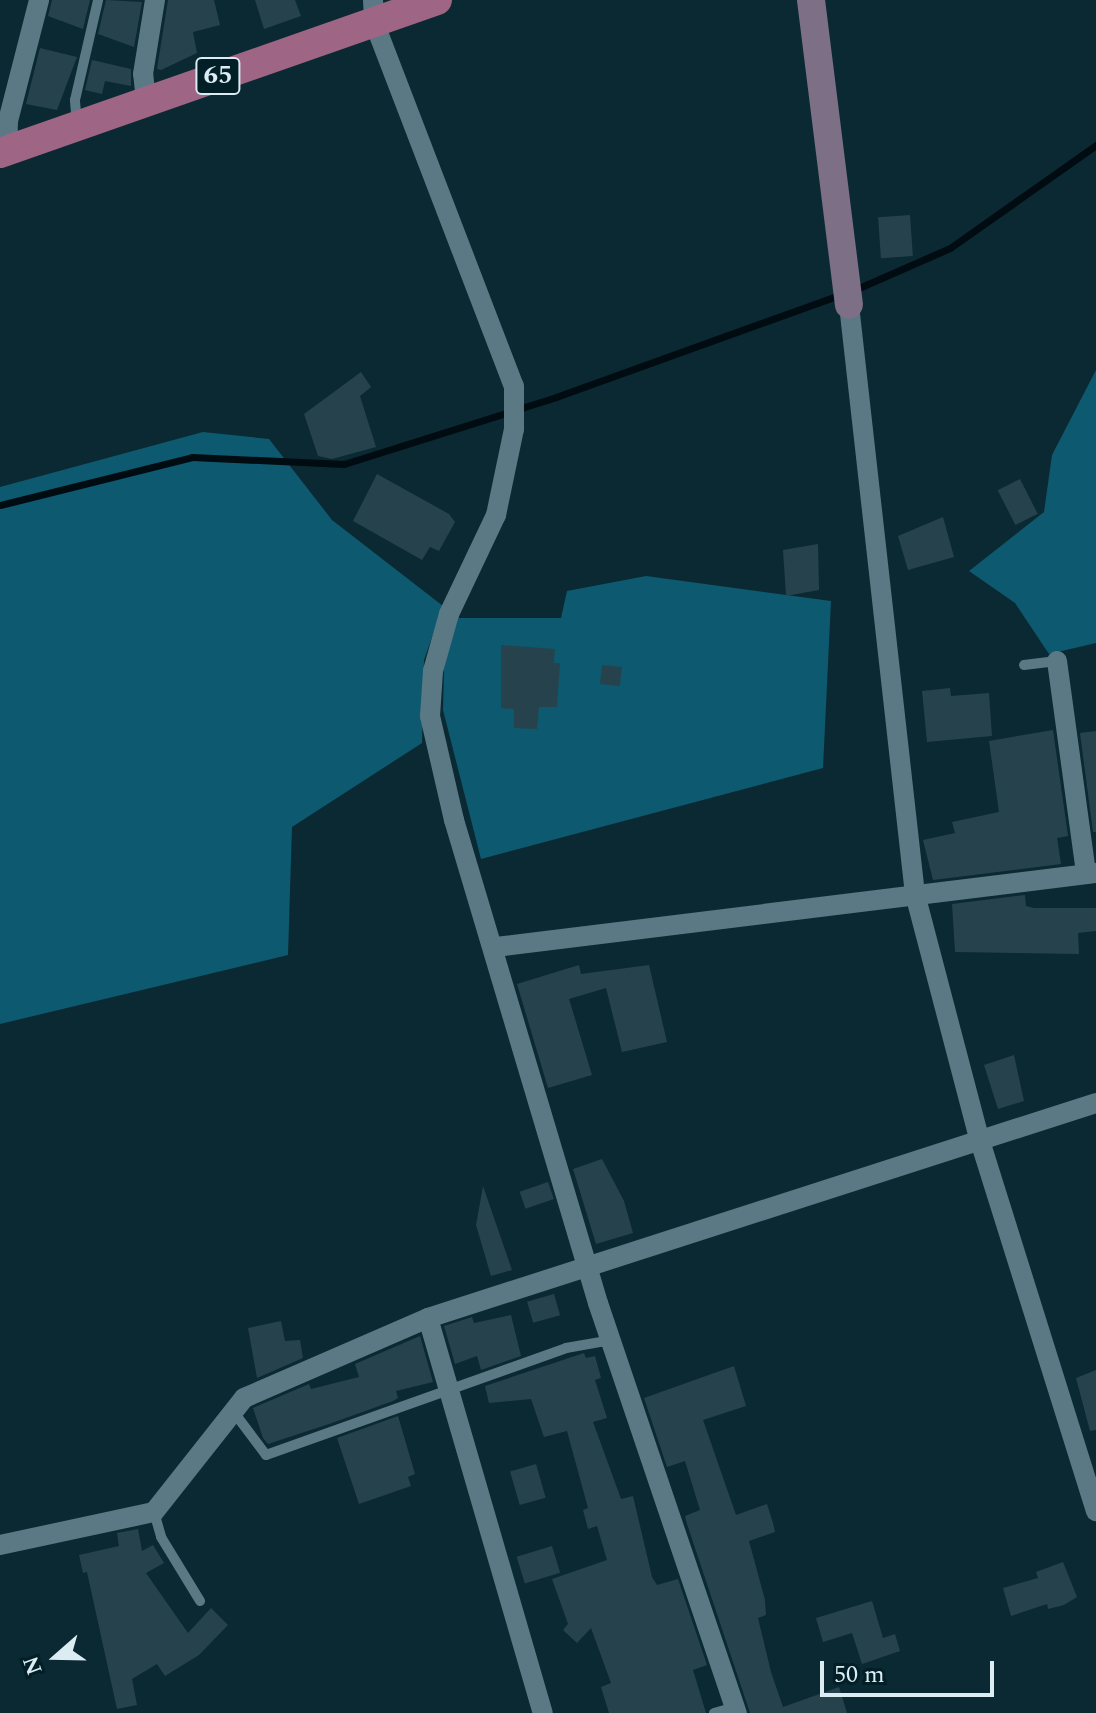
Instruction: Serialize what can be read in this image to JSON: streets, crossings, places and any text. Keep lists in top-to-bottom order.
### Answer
{
  "streets": {
    "main road": ["65"]
  },
  "scale_bar": "50 m",
  "north": "left"
}
